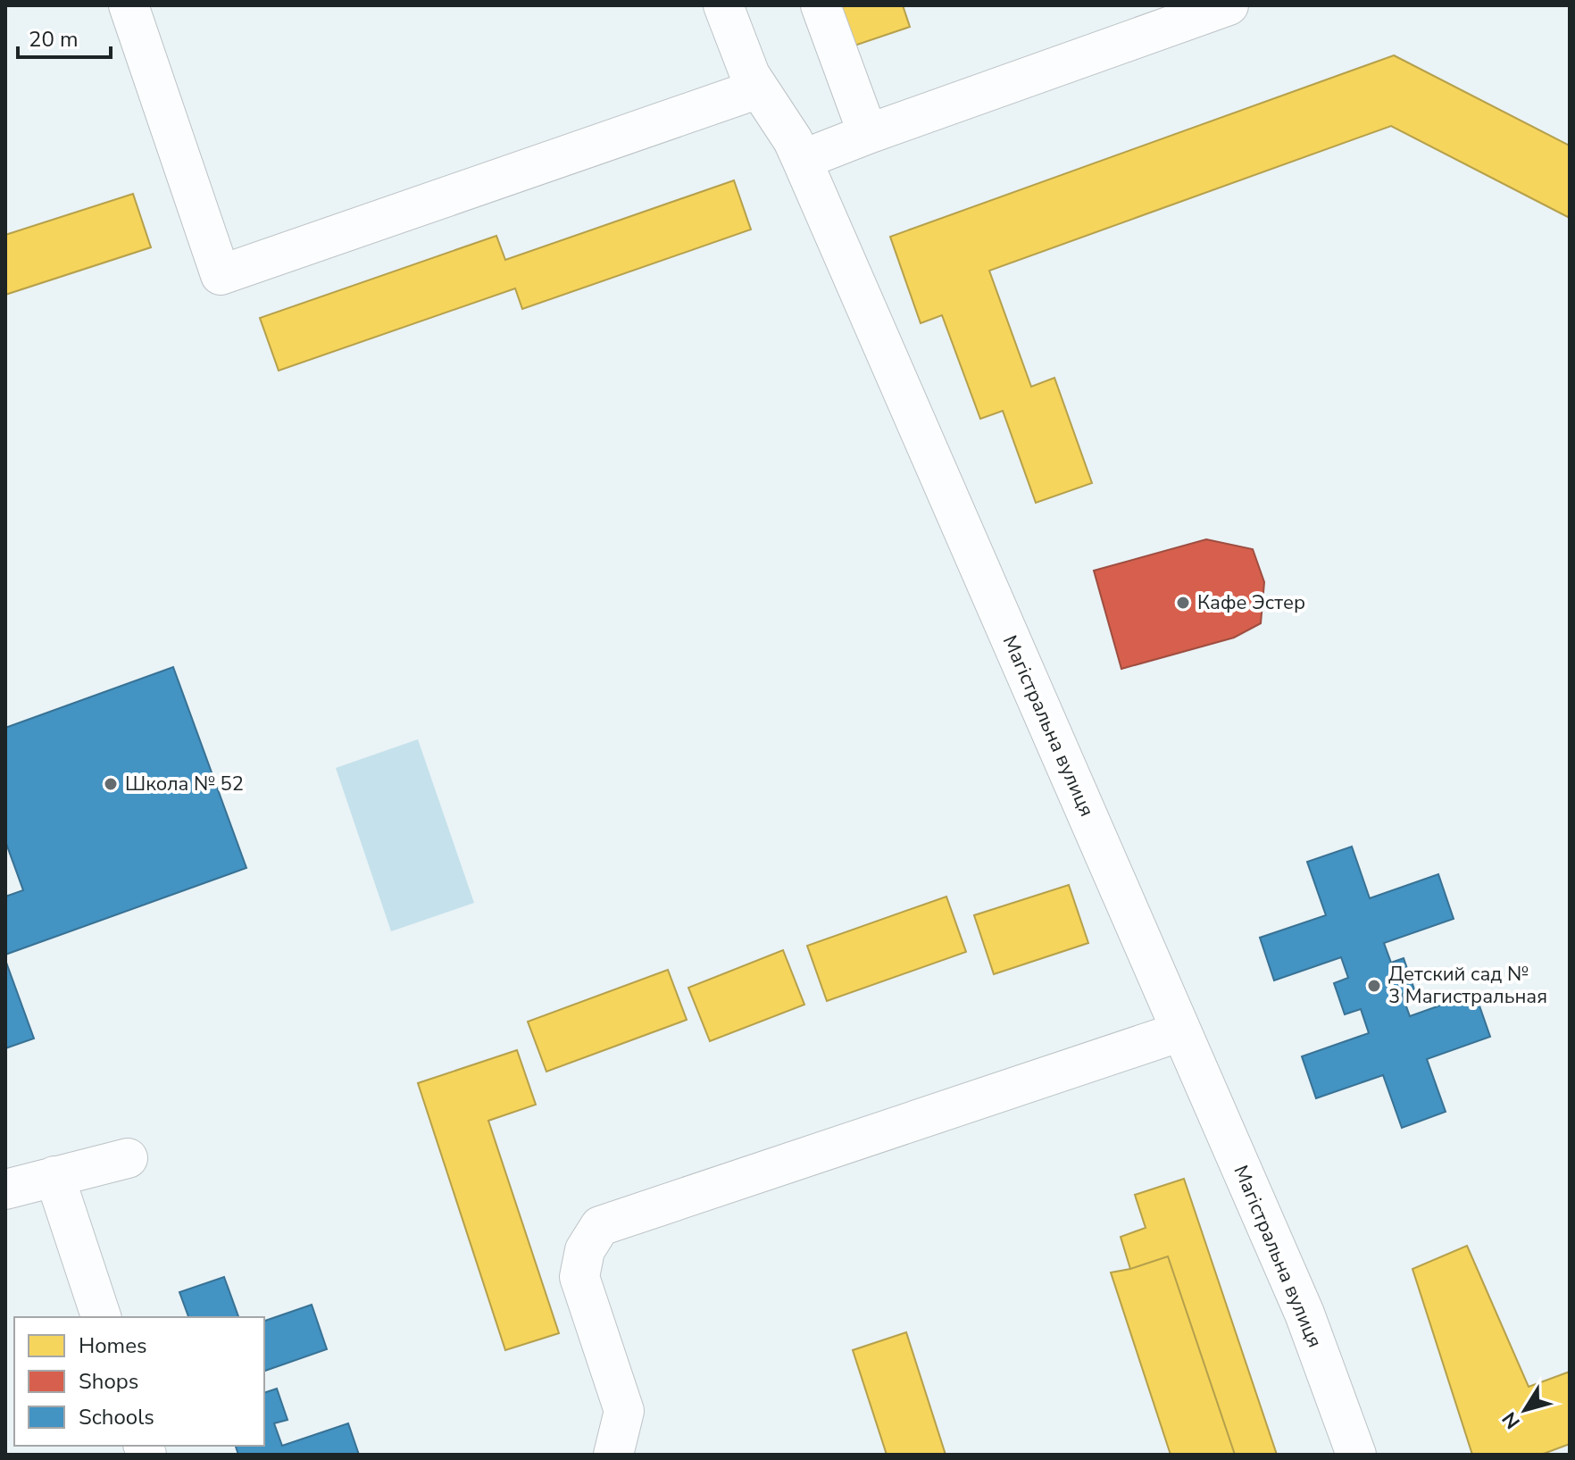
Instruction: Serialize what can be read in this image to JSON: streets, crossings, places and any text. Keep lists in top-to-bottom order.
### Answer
{
  "streets": {
    "street": ["Магістральна вулиця"]
  },
  "places": ["Кафе Эстер", "Школа № 52", "Детский сад № 3 Магистральная"],
  "legend": ["Homes", "Shops", "Schools"],
  "scale_bar": "20 m",
  "north": "bottom left"
}
